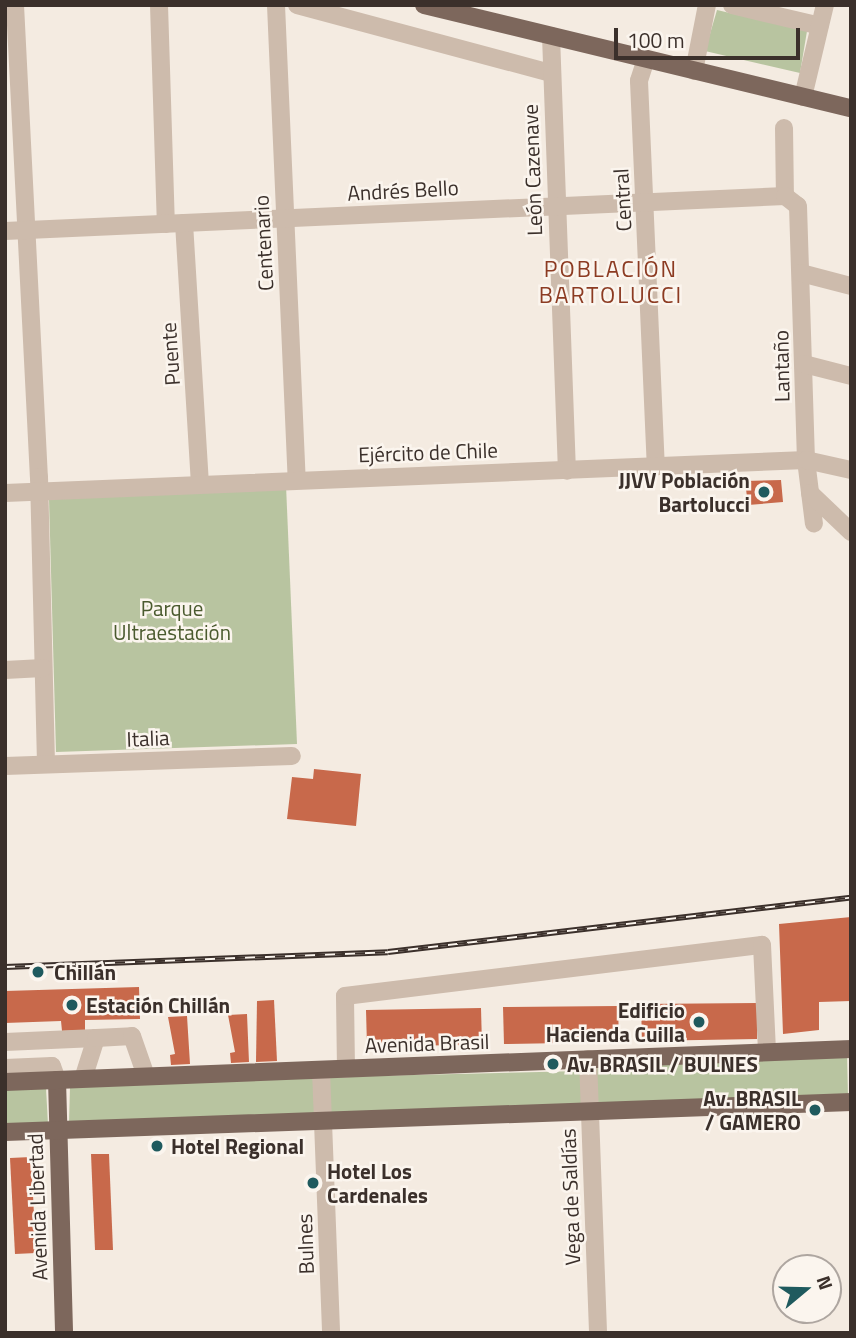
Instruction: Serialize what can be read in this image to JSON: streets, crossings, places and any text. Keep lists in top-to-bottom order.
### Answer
{
  "streets": {
    "main road": ["Avenida Brasil", "Avenida Libertad"],
    "street": [
      "León Cazenave",
      "Andrés Bello",
      "Central",
      "Centenario",
      "Puente",
      "Lantaño",
      "Ejército de Chile",
      "Italia",
      "Vega de Saldías",
      "Bulnes"
    ]
  },
  "crossings": [
    ["León Cazenave", "Andrés Bello"],
    ["León Cazenave", "Ejército de Chile"],
    ["Andrés Bello", "Central"],
    ["Andrés Bello", "Centenario"],
    ["Andrés Bello", "Puente"],
    ["Andrés Bello", "Lantaño"],
    ["Central", "Ejército de Chile"],
    ["Centenario", "Ejército de Chile"],
    ["Puente", "Ejército de Chile"],
    ["Lantaño", "Ejército de Chile"],
    ["Avenida Brasil", "Vega de Saldías"],
    ["Avenida Brasil", "Avenida Libertad"],
    ["Avenida Brasil", "Bulnes"]
  ],
  "districts": ["POBLACIÓN BARTOLUCCI"],
  "parks": ["Parque Ultraestación"],
  "places": [
    "JJVV Población Bartolucci",
    "Chillán",
    "Estación Chillán",
    "Edificio Hacienda Cuilla",
    "Av. BRASIL / BULNES",
    "Av. BRASIL / GAMERO",
    "Hotel Regional",
    "Hotel Los Cardenales"
  ],
  "scale_bar": "100 m",
  "north": "right"
}
